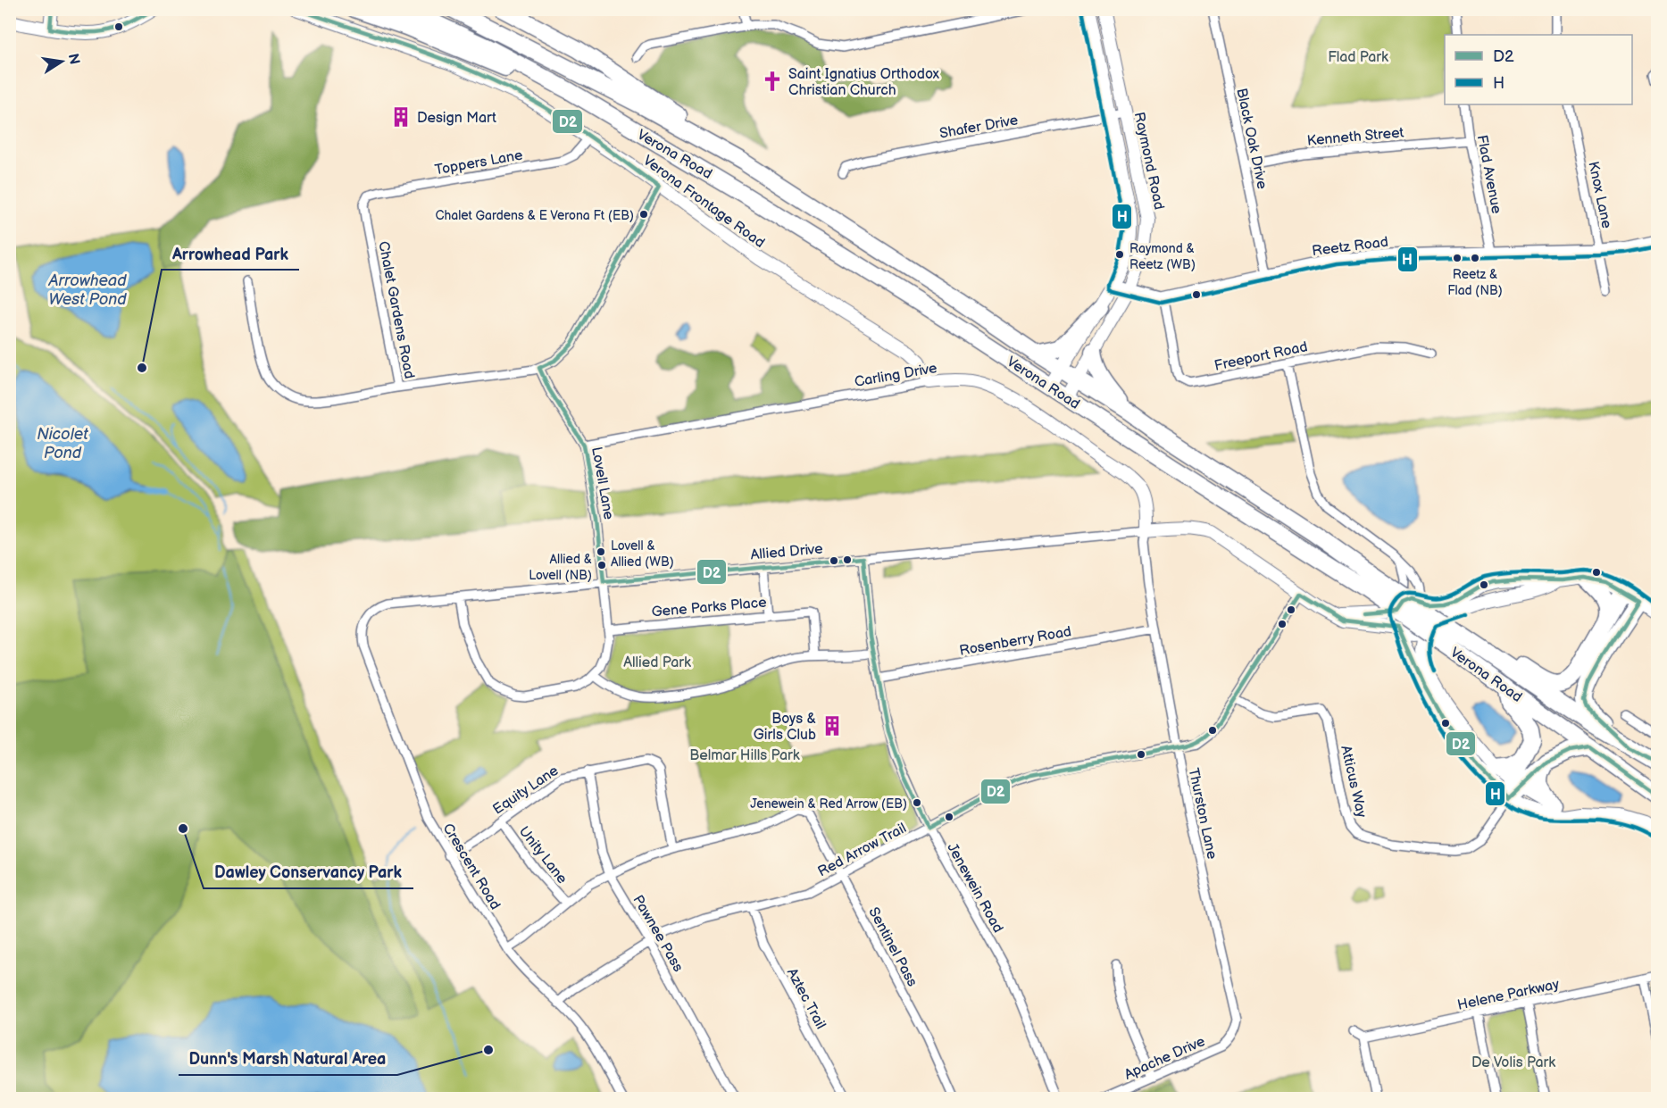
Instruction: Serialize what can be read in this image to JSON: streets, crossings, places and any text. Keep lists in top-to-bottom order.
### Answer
{
  "streets": {
    "highway": ["Verona Road"],
    "street": [
      "Shafer Drive",
      "Kenneth Street",
      "Black Oak Drive",
      "Raymond Road",
      "Toppers Lane",
      "Flad Avenue",
      "Knox Lane",
      "Verona Frontage Road",
      "Reetz Road",
      "Chalet Gardens Road",
      "Freeport Road",
      "Carling Drive",
      "Lovell Lane",
      "Allied Drive",
      "Gene Parks Place",
      "Rosenberry Road",
      "Atticus Way",
      "Equity Lane",
      "Thurston Lane",
      "Red Arrow Trail",
      "Unity Lane",
      "Crescent Road",
      "Jenewein Road",
      "Pawnee Pass",
      "Sentinel Pass",
      "Helene Parkway",
      "Aztec Trail",
      "Apache Drive"
    ]
  },
  "crossings": [
    ["Shafer Drive", "Raymond Road"],
    ["Kenneth Street", "Black Oak Drive"],
    ["Kenneth Street", "Flad Avenue"],
    ["Black Oak Drive", "Reetz Road"],
    ["Verona Road", "Raymond Road"],
    ["Raymond Road", "Reetz Road"],
    ["Toppers Lane", "Verona Frontage Road"],
    ["Toppers Lane", "Chalet Gardens Road"],
    ["Flad Avenue", "Reetz Road"],
    ["Knox Lane", "Reetz Road"],
    ["Verona Frontage Road", "Chalet Gardens Road"],
    ["Verona Frontage Road", "Carling Drive"],
    ["Reetz Road", "Freeport Road"],
    ["Chalet Gardens Road", "Lovell Lane"],
    ["Carling Drive", "Lovell Lane"],
    ["Carling Drive", "Allied Drive"],
    ["Carling Drive", "Thurston Lane"],
    ["Lovell Lane", "Allied Drive"],
    ["Lovell Lane", "Gene Parks Place"],
    ["Allied Drive", "Thurston Lane"],
    ["Allied Drive", "Red Arrow Trail"],
    ["Allied Drive", "Crescent Road"],
    ["Allied Drive", "Jenewein Road"],
    ["Rosenberry Road", "Thurston Lane"],
    ["Rosenberry Road", "Jenewein Road"],
    ["Atticus Way", "Red Arrow Trail"],
    ["Equity Lane", "Unity Lane"],
    ["Equity Lane", "Crescent Road"],
    ["Equity Lane", "Pawnee Pass"],
    ["Equity Lane", "Sentinel Pass"],
    ["Thurston Lane", "Red Arrow Trail"],
    ["Thurston Lane", "Apache Drive"],
    ["Red Arrow Trail", "Crescent Road"],
    ["Red Arrow Trail", "Jenewein Road"],
    ["Red Arrow Trail", "Pawnee Pass"],
    ["Red Arrow Trail", "Sentinel Pass"],
    ["Red Arrow Trail", "Aztec Trail"]
  ],
  "water": ["Arrowhead West Pond", "Nicolet Pond"],
  "parks": [
    "Flad Park",
    "Allied Park",
    "Belmar Hills Park",
    "De Volis Park"
  ],
  "places": {
    "church": ["Saint Ignatius Orthodox Christian Church"],
    "building": ["Design Mart", "Boys & Girls Club"],
    "other": [
      "Chalet Gardens & E Verona Ft (EB)",
      "Raymond & Reetz (WB)",
      "Reetz & Flad (NB)",
      "Arrowhead Park",
      "Lovell & Allied (WB)",
      "Allied & Lovell (NB)",
      "Jenewein & Red Arrow (EB)",
      "Dawley Conservancy Park",
      "Dunn's Marsh Natural Area"
    ]
  },
  "lines": ["transit line D2", "transit line H"],
  "legend": ["D2", "H"],
  "north": "right"
}
